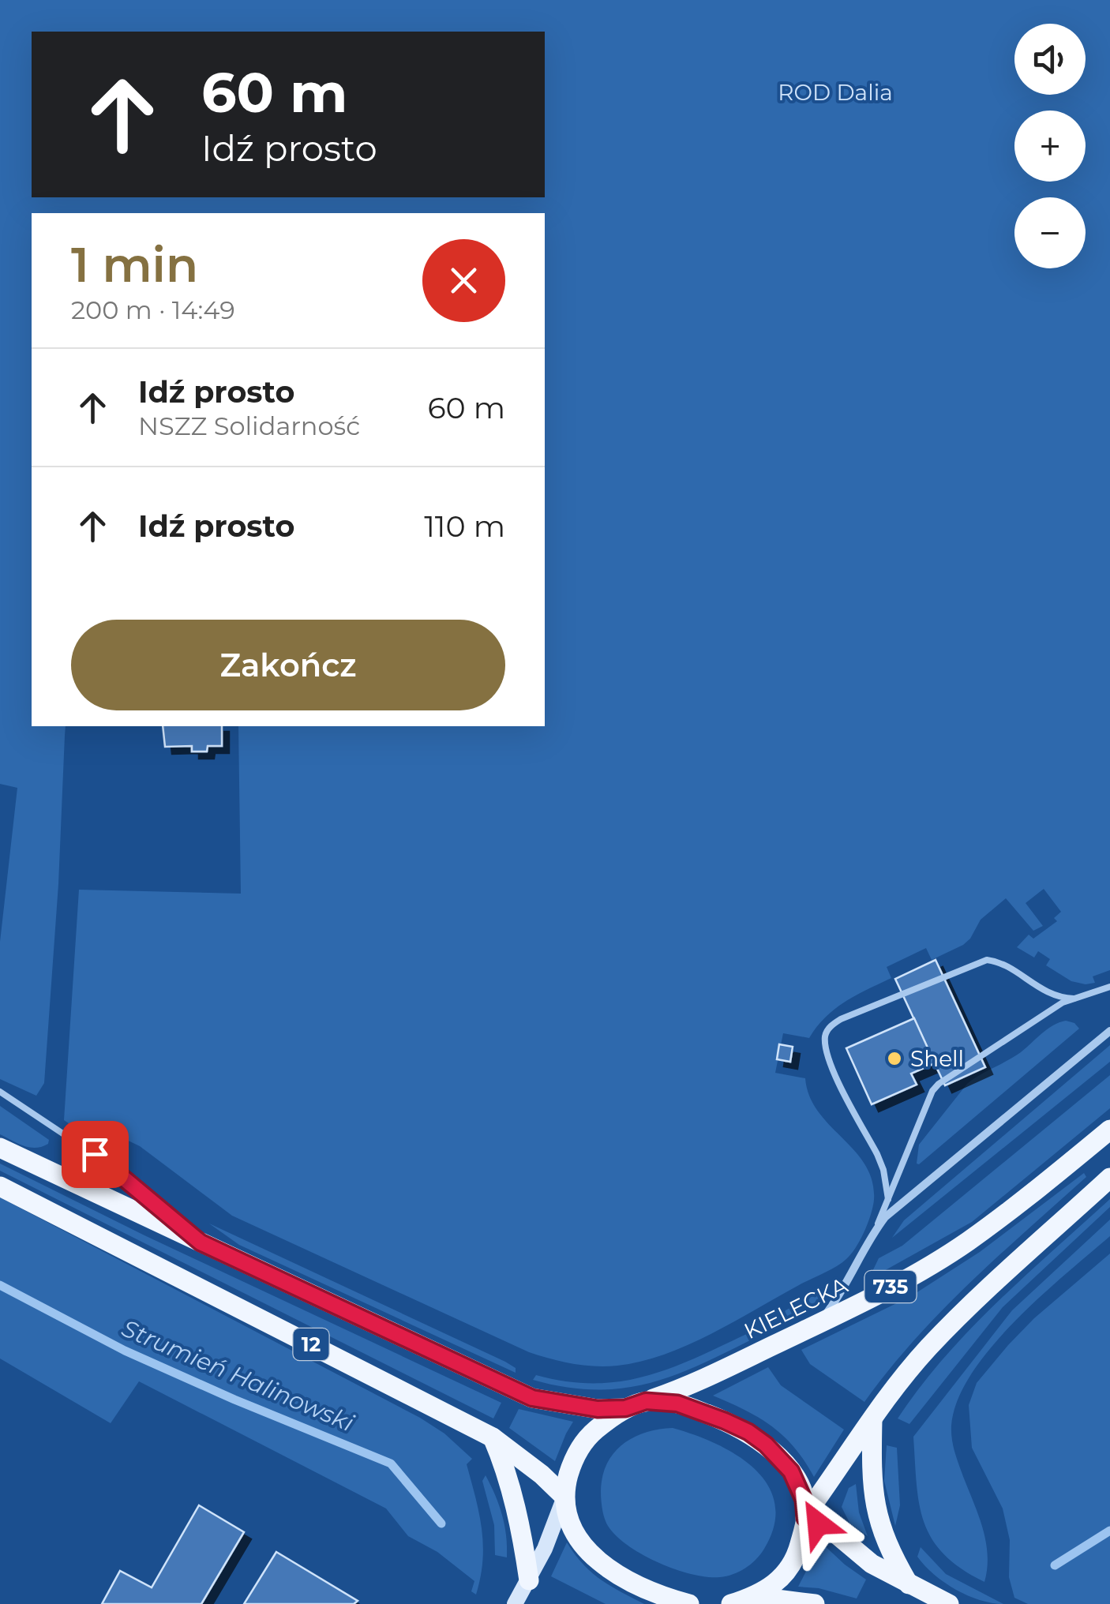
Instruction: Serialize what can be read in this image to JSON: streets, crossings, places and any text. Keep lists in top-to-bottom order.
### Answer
{
  "streets": {
    "main road": ["735", "KIELECKA", "12"]
  },
  "crossings": [
    ["KIELECKA", "12"]
  ],
  "water": ["Strumień Halinowski"],
  "parks": ["ROD Dalia"],
  "places": ["Shell"],
  "page": {
    "map_buttons": ["+", "−"],
    "turn": ["60 m", "Idź prosto"],
    "heading": ["1 min", "200 m · 14:49"],
    "list": [
      {
        "name": "Idź prosto",
        "note": "NSZZ Solidarność",
        "value": "60 m"
      },
      {
        "name": "Idź prosto",
        "value": "110 m"
      }
    ],
    "buttons": "Zakończ"
  }
}
